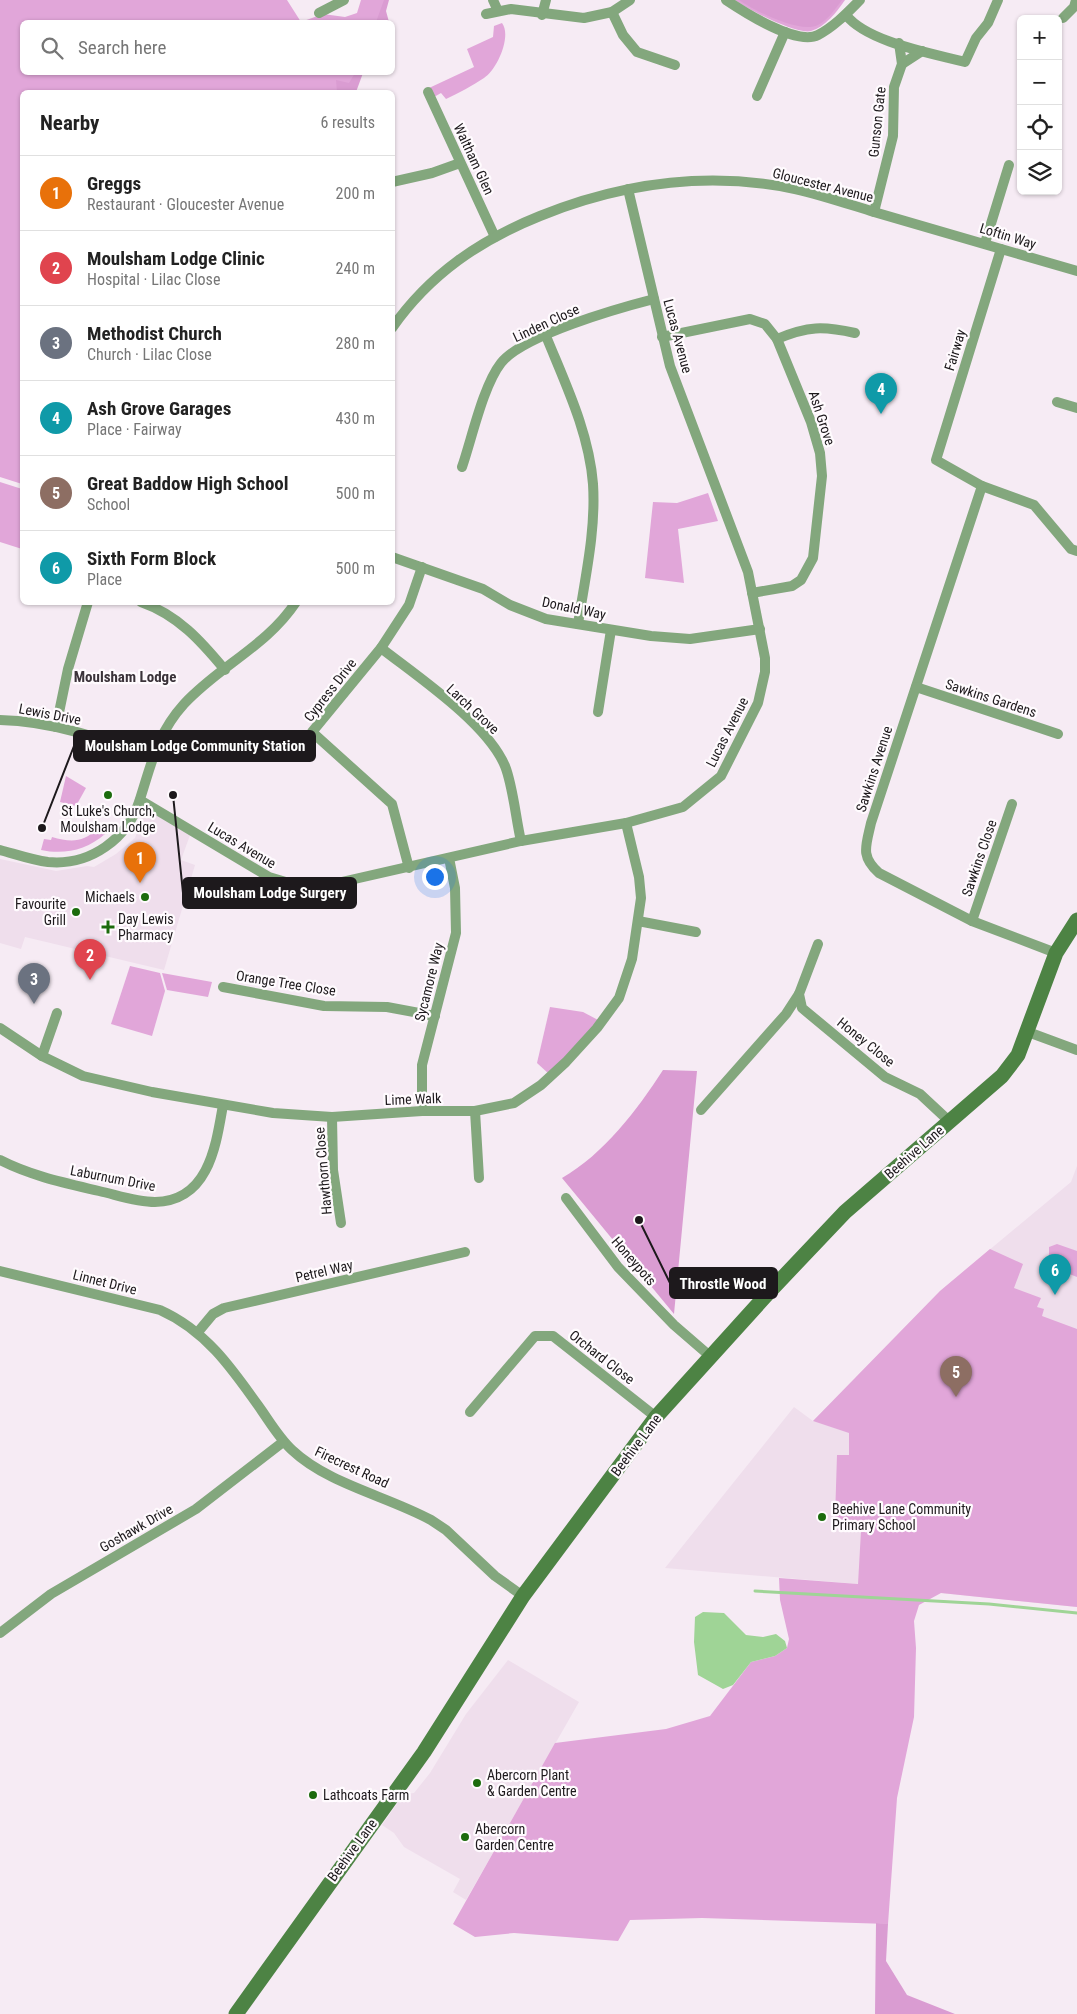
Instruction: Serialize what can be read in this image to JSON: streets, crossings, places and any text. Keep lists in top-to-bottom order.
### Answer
{
  "streets": {
    "main road": ["Beehive Lane"],
    "street": [
      "Gunson Gate",
      "Waltham Glen",
      "Gloucester Avenue",
      "Loftin Way",
      "Linden Close",
      "Lucas Avenue",
      "Fairway",
      "Ash Grove",
      "Donald Way",
      "Cypress Drive",
      "Sawkins Gardens",
      "Larch Grove",
      "Lewis Drive",
      "Sawkins Avenue",
      "Sawkins Close",
      "Sycamore Way",
      "Orange Tree Close",
      "Honey Close",
      "Lime Walk",
      "Hawthorn Close",
      "Laburnum Drive",
      "Honeypots",
      "Petrel Way",
      "Linnet Drive",
      "Orchard Close",
      "Firecrest Road",
      "Goshawk Drive"
    ]
  },
  "crossings": [
    ["Gunson Gate", "Gloucester Avenue"],
    ["Waltham Glen", "Gloucester Avenue"],
    ["Gloucester Avenue", "Loftin Way"],
    ["Gloucester Avenue", "Lucas Avenue"],
    ["Loftin Way", "Fairway"],
    ["Linden Close", "Lucas Avenue"],
    ["Lucas Avenue", "Ash Grove"],
    ["Lucas Avenue", "Donald Way"],
    ["Lucas Avenue", "Cypress Drive"],
    ["Lucas Avenue", "Larch Grove"],
    ["Lucas Avenue", "Sycamore Way"],
    ["Lucas Avenue", "Lime Walk"],
    ["Fairway", "Sawkins Avenue"],
    ["Donald Way", "Cypress Drive"],
    ["Cypress Drive", "Larch Grove"],
    ["Sawkins Gardens", "Sawkins Avenue"],
    ["Sawkins Avenue", "Sawkins Close"],
    ["Sawkins Avenue", "Beehive Lane"],
    ["Sycamore Way", "Orange Tree Close"],
    ["Sycamore Way", "Lime Walk"],
    ["Honey Close", "Beehive Lane"],
    ["Lime Walk", "Hawthorn Close"],
    ["Lime Walk", "Laburnum Drive"],
    ["Beehive Lane", "Honeypots"],
    ["Beehive Lane", "Orchard Close"],
    ["Beehive Lane", "Firecrest Road"],
    ["Petrel Way", "Linnet Drive"],
    ["Petrel Way", "Firecrest Road"],
    ["Linnet Drive", "Firecrest Road"],
    ["Firecrest Road", "Goshawk Drive"]
  ],
  "districts": ["Moulsham Lodge"],
  "places": {
    "other": [
      "St Luke's Church, Moulsham Lodge",
      "Moulsham Lodge Surgery",
      "Moulsham Lodge Community Station",
      "Michaels",
      "Favourite Grill",
      "Throstle Wood",
      "Beehive Lane Community Primary School",
      "Abercorn Plant & Garden Centre",
      "Lathcoats Farm",
      "Abercorn Garden Centre"
    ],
    "health": ["Day Lewis Pharmacy"]
  },
  "page": {
    "map_buttons": ["+", "−"],
    "search": "Search here",
    "heading": ["Nearby", "6 results"],
    "list": [
      {
        "mark": "1",
        "name": "Greggs",
        "note": "Restaurant · Gloucester Avenue",
        "value": "200 m"
      },
      {
        "mark": "2",
        "name": "Moulsham Lodge Clinic",
        "note": "Hospital · Lilac Close",
        "value": "240 m"
      },
      {
        "mark": "3",
        "name": "Methodist Church",
        "note": "Church · Lilac Close",
        "value": "280 m"
      },
      {
        "mark": "4",
        "name": "Ash Grove Garages",
        "note": "Place · Fairway",
        "value": "430 m"
      },
      {
        "mark": "5",
        "name": "Great Baddow High School",
        "note": "School",
        "value": "500 m"
      },
      {
        "mark": "6",
        "name": "Sixth Form Block",
        "note": "Place",
        "value": "500 m"
      }
    ],
    "pins": [
      "4",
      "1",
      "2",
      "3",
      "6",
      "5"
    ]
  }
}
